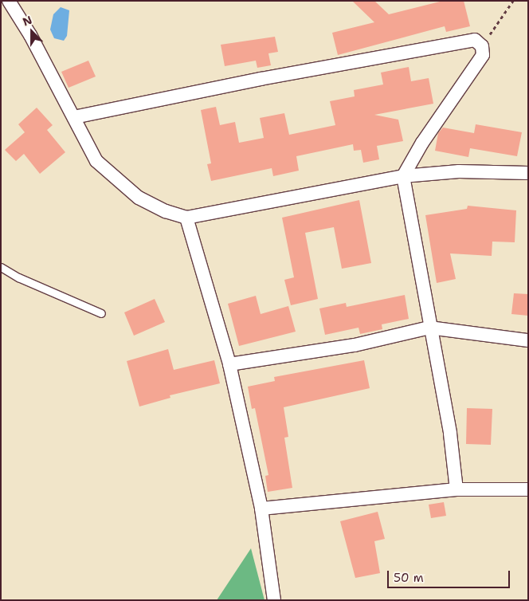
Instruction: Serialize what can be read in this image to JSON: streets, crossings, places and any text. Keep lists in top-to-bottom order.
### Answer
{
  "scale_bar": "50 m",
  "north": "top"
}
